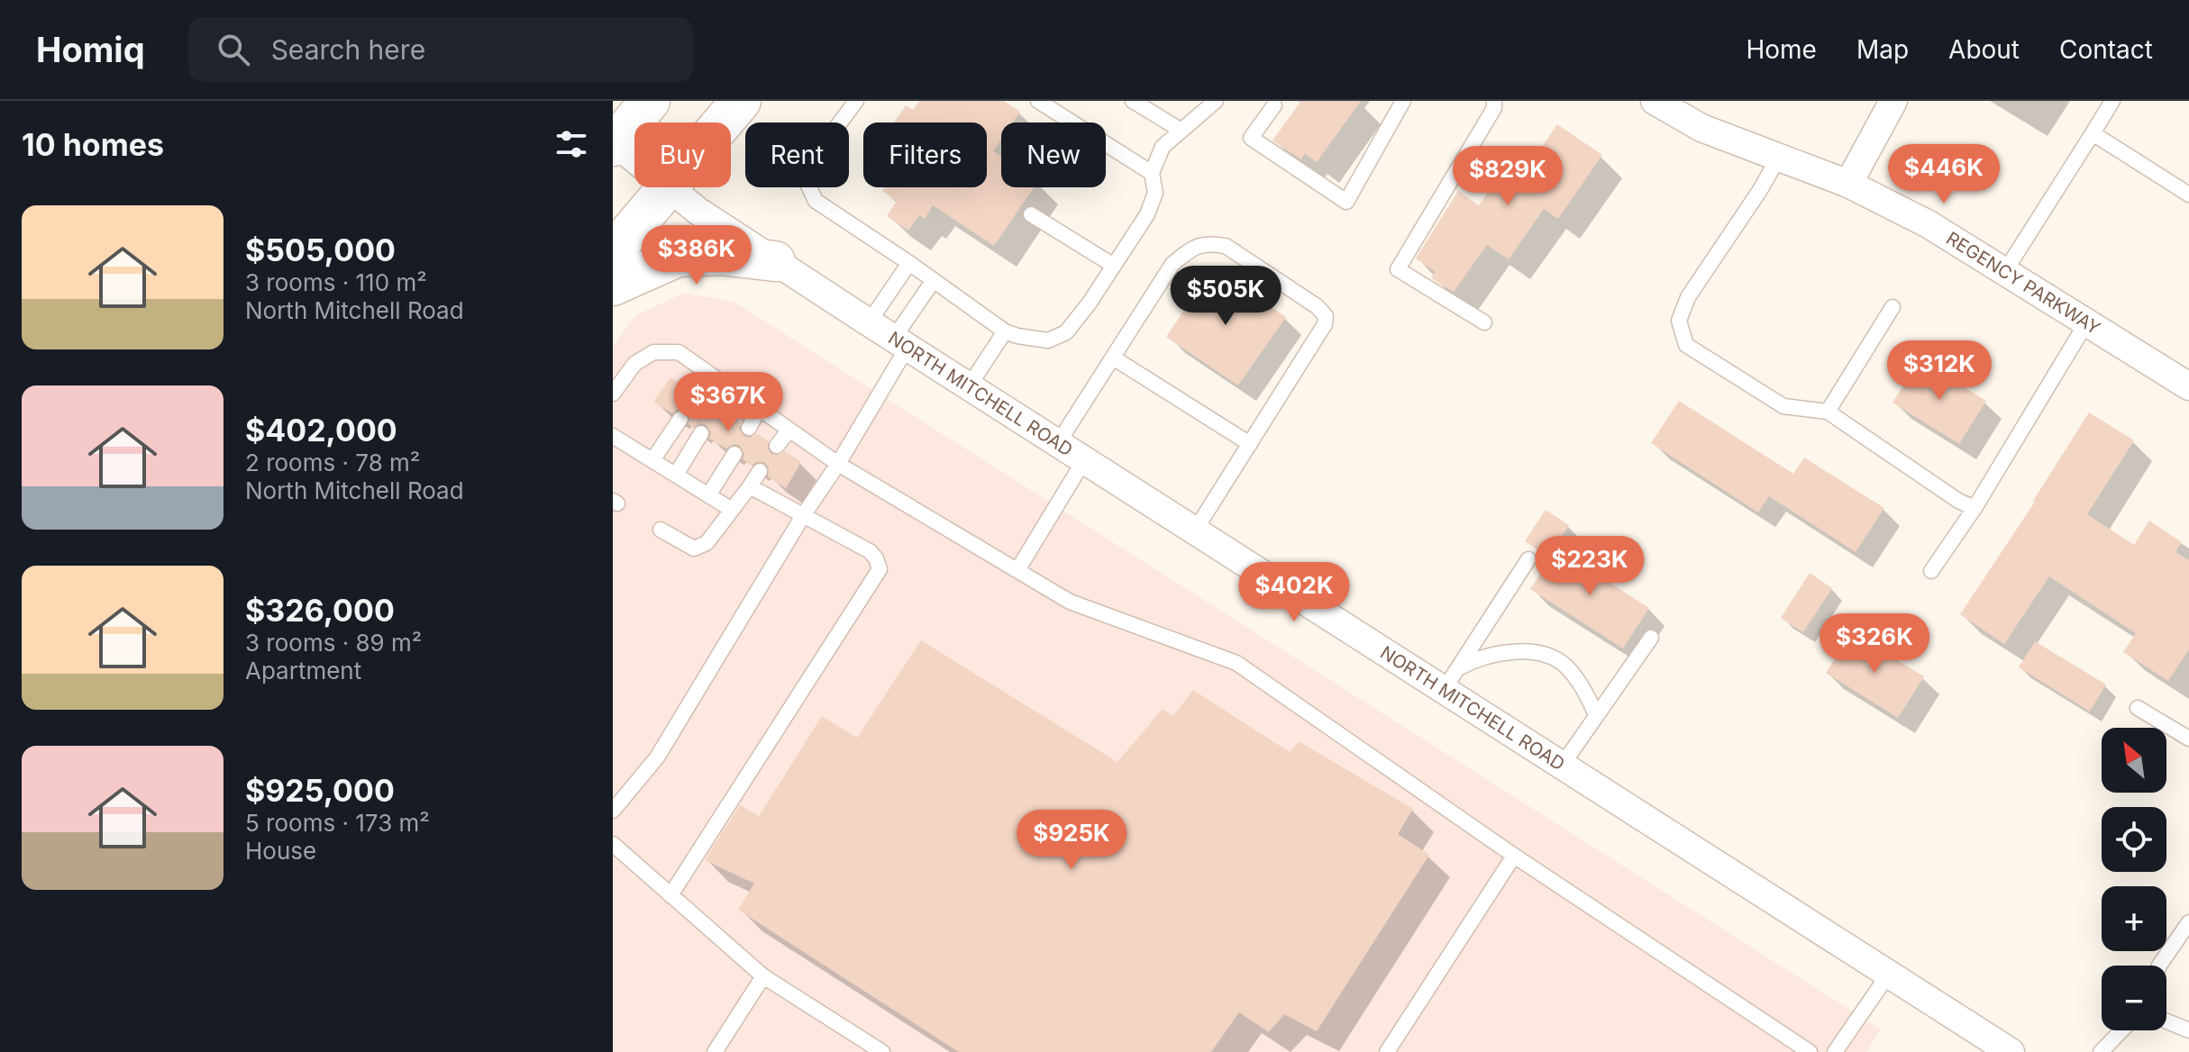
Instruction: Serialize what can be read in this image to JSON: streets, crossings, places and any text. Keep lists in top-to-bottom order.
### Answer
{
  "streets": {
    "street": ["REGENCY PARKWAY", "NORTH MITCHELL ROAD"]
  },
  "north": "top left",
  "page": {
    "header": "Homiq",
    "search": "Search here",
    "nav": [
      "Home",
      "Map",
      "About",
      "Contact"
    ],
    "heading": "10 homes",
    "chip": [
      "Buy",
      "Rent",
      "Filters",
      "New"
    ],
    "price": [
      "$446K",
      "$829K",
      "$386K",
      "$505K",
      "$312K",
      "$367K",
      "$223K",
      "$402K",
      "$326K",
      "$925K"
    ],
    "list": [
      {
        "name": "$505,000",
        "note": "3 rooms · 110 m² · North Mitchell Road"
      },
      {
        "name": "$402,000",
        "note": "2 rooms · 78 m² · North Mitchell Road"
      },
      {
        "name": "$326,000",
        "note": "3 rooms · 89 m² · Apartment"
      },
      {
        "name": "$925,000",
        "note": "5 rooms · 173 m² · House"
      }
    ],
    "map_buttons": ["+", "−"]
  }
}
